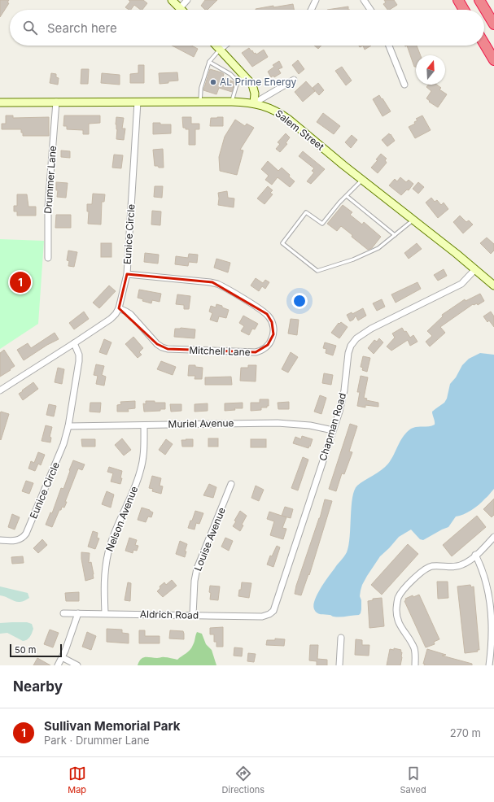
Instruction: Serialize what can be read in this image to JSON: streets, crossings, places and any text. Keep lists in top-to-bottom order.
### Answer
{
  "streets": {
    "main road": ["Salem Street"],
    "street": [
      "Drummer Lane",
      "Eunice Circle",
      "Mitchell Lane",
      "Muriel Avenue",
      "Chapman Road",
      "Nelson Avenue",
      "Louise Avenue",
      "Aldrich Road"
    ]
  },
  "crossings": [
    ["Salem Street", "Drummer Lane"],
    ["Salem Street", "Eunice Circle"],
    ["Salem Street", "Chapman Road"],
    ["Eunice Circle", "Mitchell Lane"],
    ["Eunice Circle", "Muriel Avenue"],
    ["Muriel Avenue", "Chapman Road"],
    ["Muriel Avenue", "Nelson Avenue"],
    ["Chapman Road", "Aldrich Road"],
    ["Nelson Avenue", "Aldrich Road"],
    ["Louise Avenue", "Aldrich Road"]
  ],
  "places": ["AL Prime Energy"],
  "scale_bar": "50 m",
  "north": "top",
  "page": {
    "search": "Search here",
    "pins": "1",
    "scale": "50 m",
    "heading": "Nearby",
    "list": [
      {
        "mark": "1",
        "name": "Sullivan Memorial Park",
        "note": "Park · Drummer Lane",
        "value": "270 m"
      }
    ],
    "nav": ["Map", "Directions", "Saved"]
  }
}
